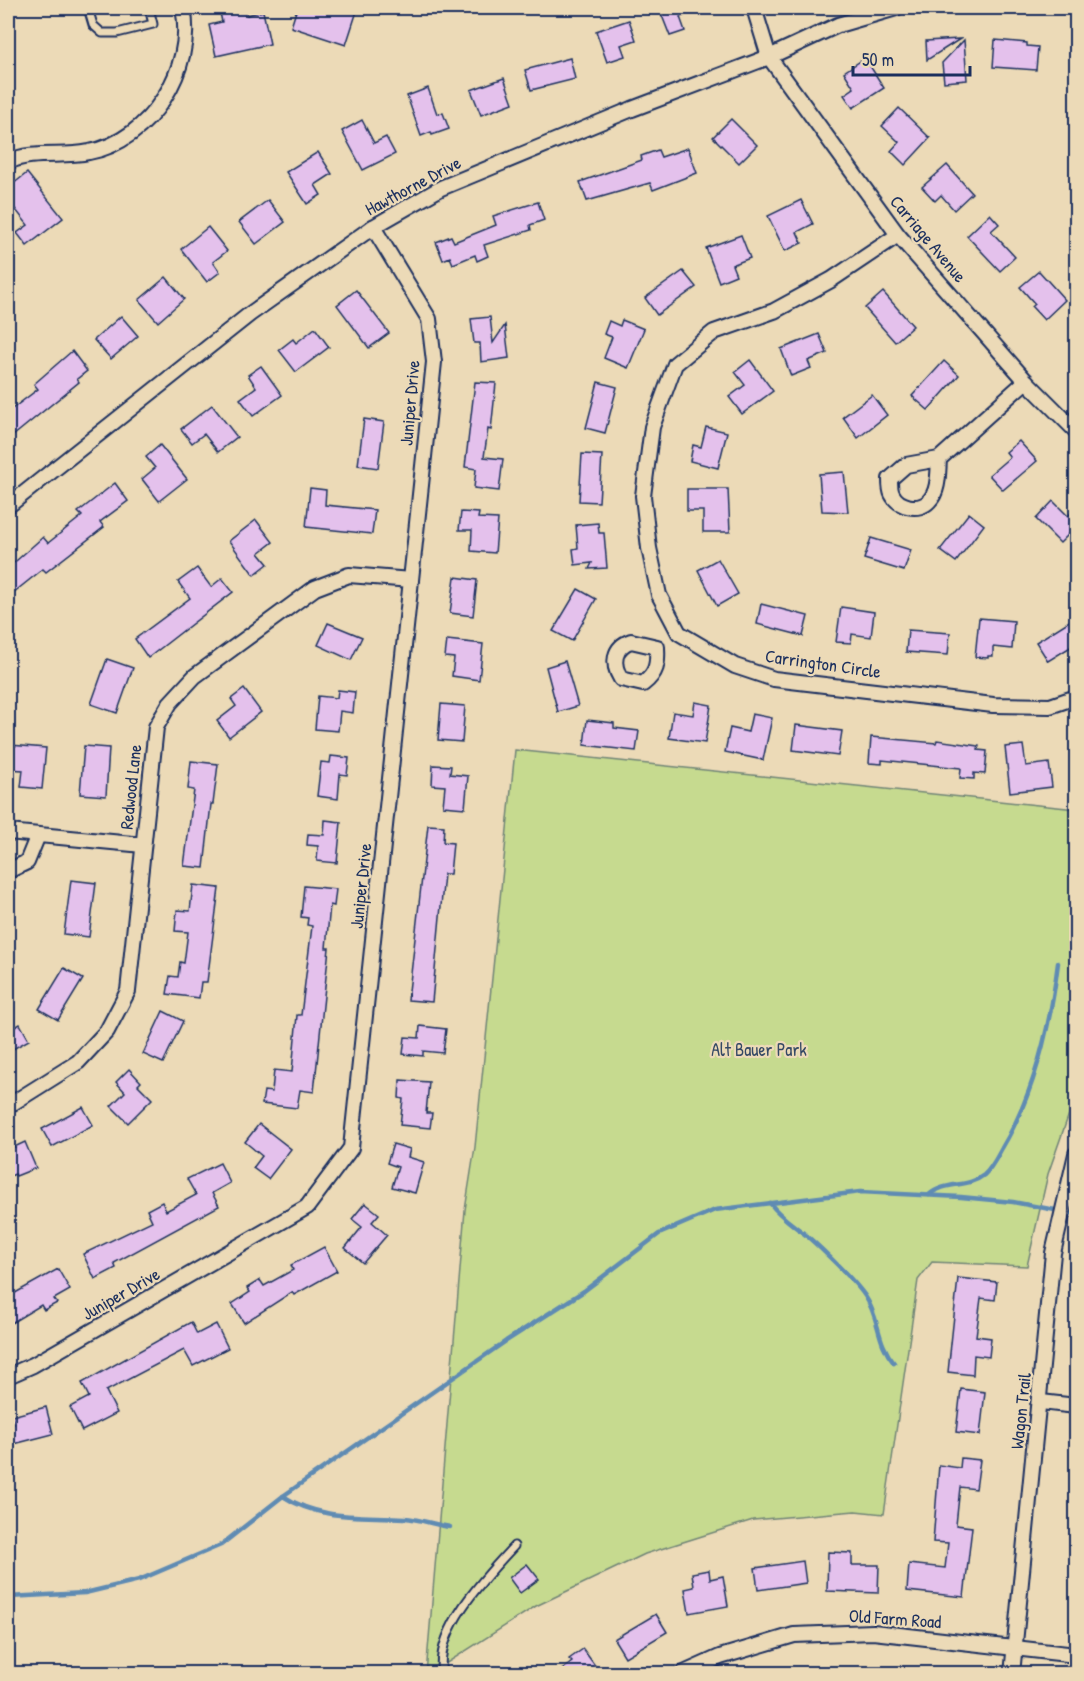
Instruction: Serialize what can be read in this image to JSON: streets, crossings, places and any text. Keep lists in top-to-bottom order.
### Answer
{
  "streets": {
    "street": [
      "Hawthorne Drive",
      "Carriage Avenue",
      "Juniper Drive",
      "Carrington Circle",
      "Redwood Lane",
      "Wagon Trail",
      "Old Farm Road"
    ]
  },
  "crossings": [
    ["Hawthorne Drive", "Carriage Avenue"],
    ["Hawthorne Drive", "Juniper Drive"],
    ["Juniper Drive", "Redwood Lane"],
    ["Wagon Trail", "Old Farm Road"]
  ],
  "parks": ["Alt Bauer Park"],
  "scale_bar": "50 m"
}
